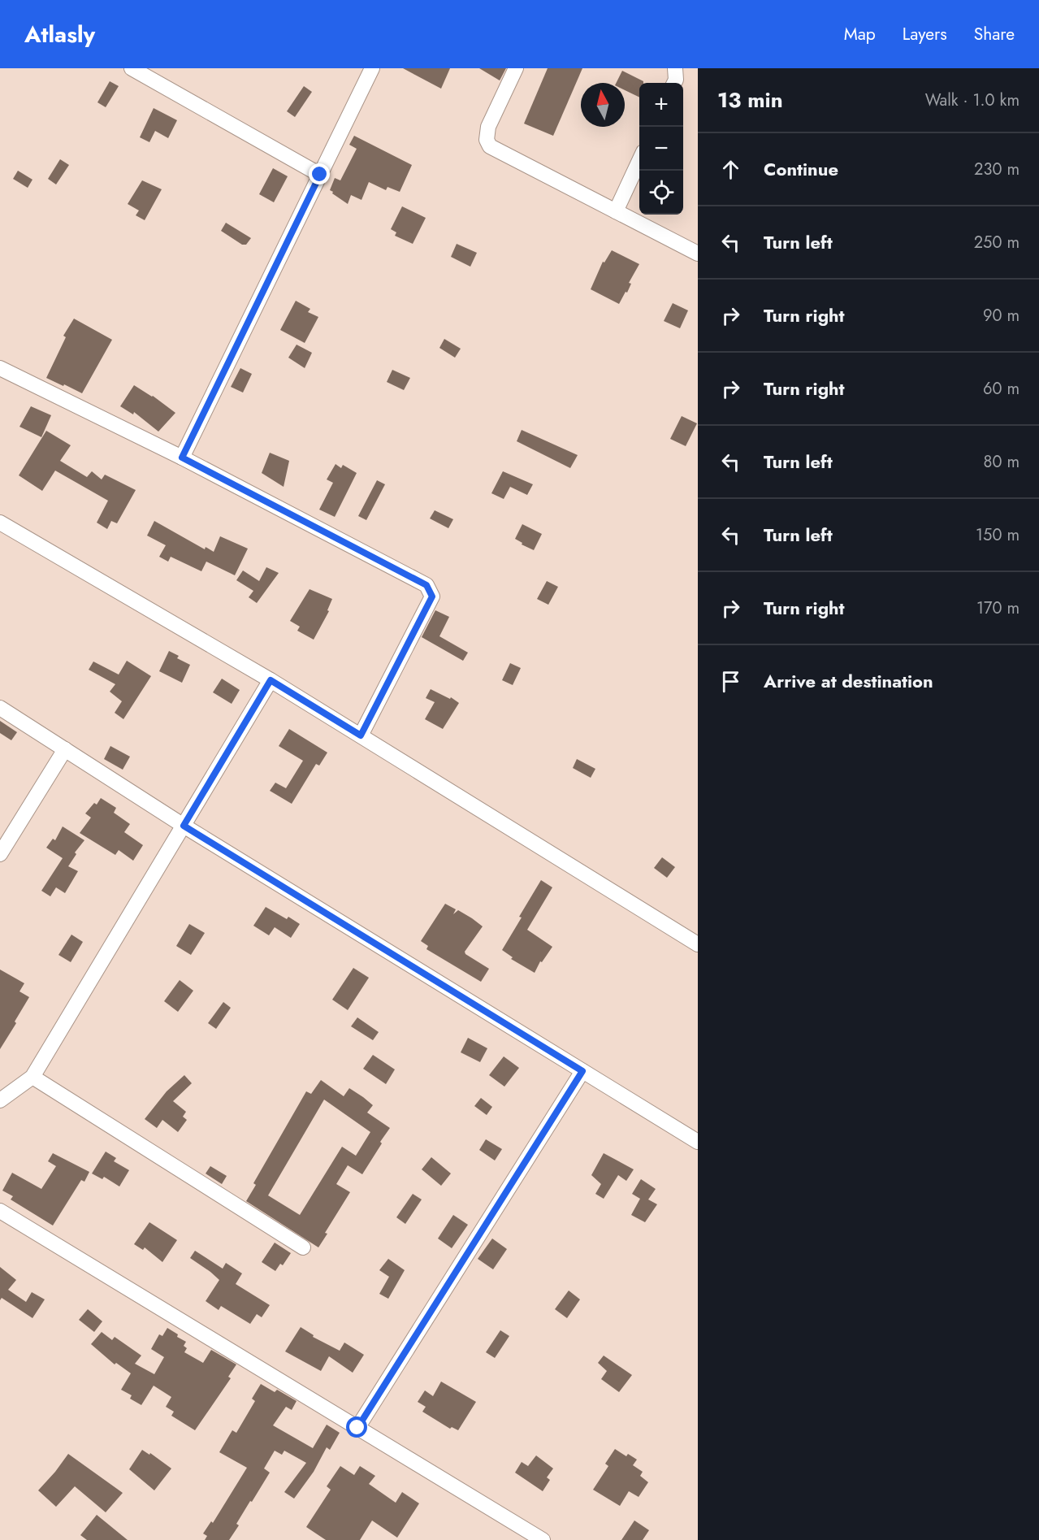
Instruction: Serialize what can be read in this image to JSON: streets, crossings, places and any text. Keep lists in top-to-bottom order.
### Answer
{
  "north": "top",
  "page": {
    "header": "Atlasly",
    "nav": ["Map", "Layers", "Share"],
    "heading": ["13 min", "Walk · 1.0 km"],
    "map_buttons": ["+", "−"],
    "list": [
      ["Continue", "230 m"],
      ["Turn left", "250 m"],
      ["Turn right", "90 m"],
      ["Turn right", "60 m"],
      ["Turn left", "80 m"],
      ["Turn left", "150 m"],
      ["Turn right", "170 m"],
      "Arrive at destination"
    ]
  }
}
